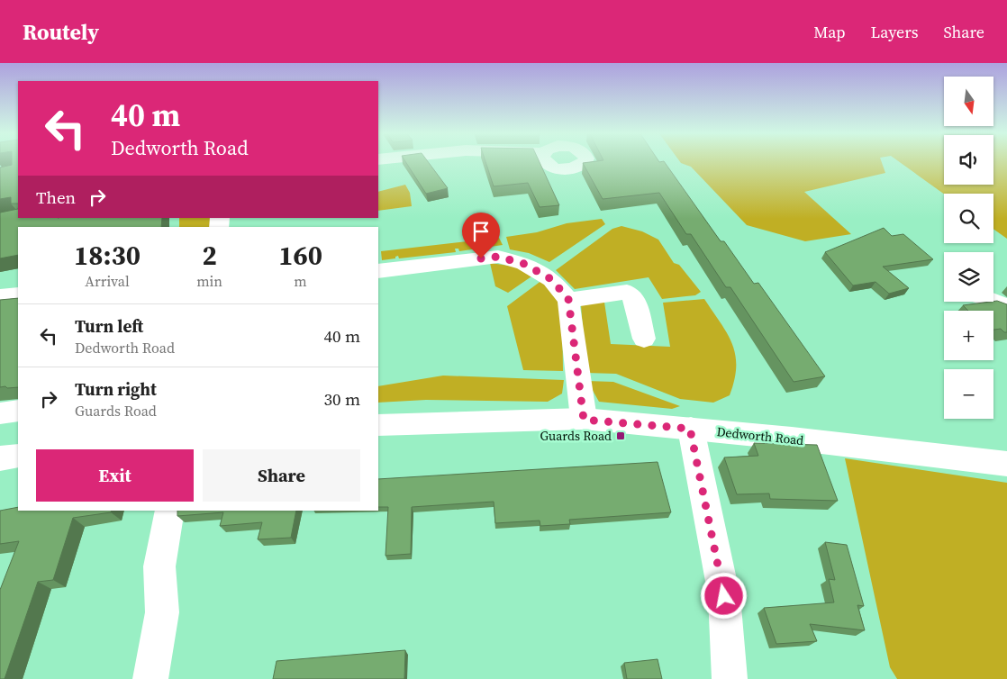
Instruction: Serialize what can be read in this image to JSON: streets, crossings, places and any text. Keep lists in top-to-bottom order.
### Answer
{
  "streets": {
    "street": ["Dedworth Road"]
  },
  "places": {
    "transit": ["Guards Road"]
  },
  "north": "bottom",
  "page": {
    "header": "Routely",
    "nav": ["Map", "Layers", "Share"],
    "map_buttons": ["+", "−"],
    "turn": ["40 m", "Dedworth Road"],
    "then": "Then",
    "eta": [
      "18:30",
      "Arrival",
      "2",
      "min",
      "160",
      "m"
    ],
    "list": [
      {
        "name": "Turn left",
        "note": "Dedworth Road",
        "value": "40 m"
      },
      {
        "name": "Turn right",
        "note": "Guards Road",
        "value": "30 m"
      }
    ],
    "buttons": ["Exit", "Share"]
  }
}
